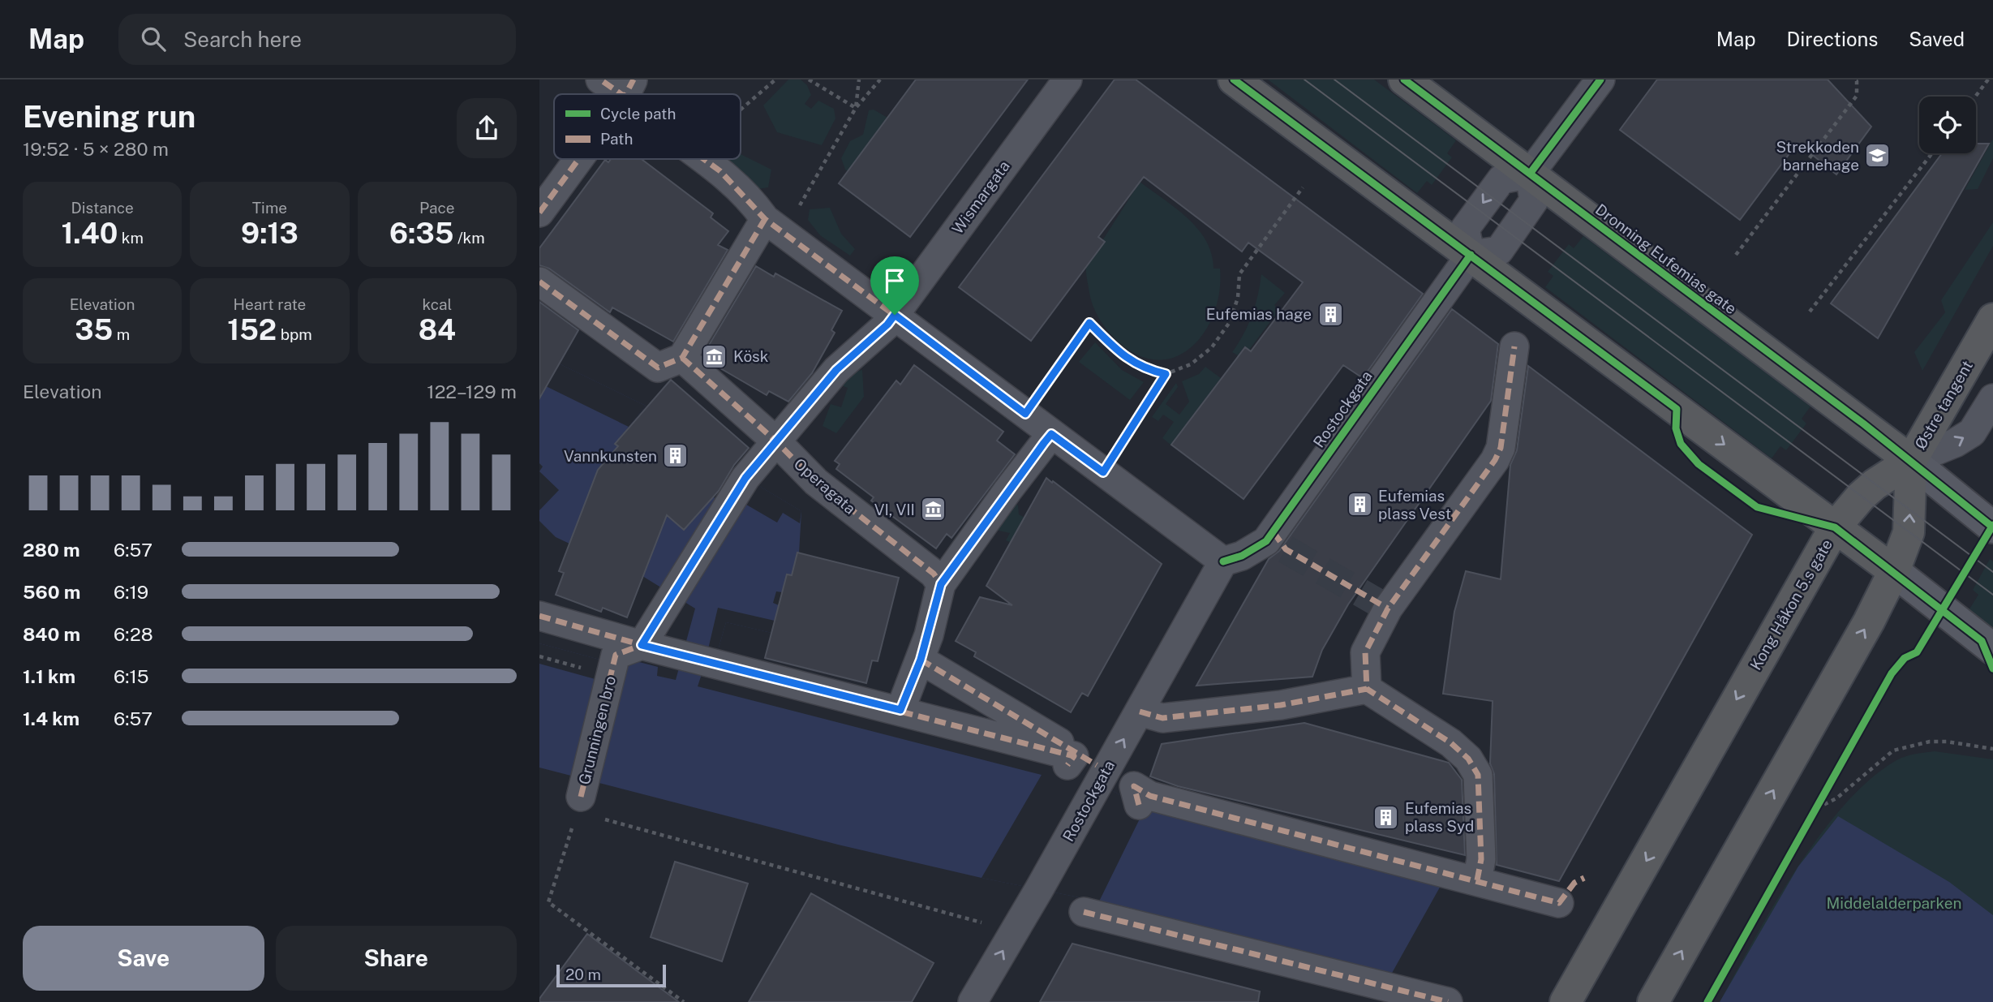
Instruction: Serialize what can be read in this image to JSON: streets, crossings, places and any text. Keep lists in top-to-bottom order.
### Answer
{
  "streets": {
    "highway": ["Dronning Eufemias gate", "Østre tangent", "Kong Håkon 5.s gate"],
    "street": [
      "Wismargata",
      "Rostockgata",
      "Operagata",
      "Grunningen bro"
    ]
  },
  "crossings": [
    ["Dronning Eufemias gate", "Østre tangent"],
    ["Dronning Eufemias gate", "Kong Håkon 5.s gate"],
    ["Østre tangent", "Kong Håkon 5.s gate"]
  ],
  "parks": ["Middelalderparken"],
  "places": {
    "school or university": ["Strekkoden barnehage"],
    "building": [
      "Eufemias hage",
      "Vannkunsten",
      "Eufemias plass Vest",
      "Eufemias plass Syd"
    ],
    "museum": ["Kösk", "VI, VII"]
  },
  "legend": ["Cycle path", "Path"],
  "scale_bar": "20 m",
  "page": {
    "header": "Map",
    "search": "Search here",
    "nav": ["Map", "Directions", "Saved"],
    "heading": ["Evening run", "19:52 · 5 × 280 m"],
    "stats": [
      ["Distance", "1.40 km"],
      ["Time", "9:13"],
      ["Pace", "6:35 /km"],
      ["Elevation", "35 m"],
      ["Heart rate", "152 bpm"],
      ["kcal", "84"]
    ],
    "chart": ["Elevation", "122–129 m"],
    "list": [
      {
        "name": "280 m",
        "note": "6:57"
      },
      {
        "name": "560 m",
        "note": "6:19"
      },
      {
        "name": "840 m",
        "note": "6:28"
      },
      {
        "name": "1.1 km",
        "note": "6:15"
      },
      {
        "name": "1.4 km",
        "note": "6:57"
      }
    ],
    "buttons": ["Save", "Share"],
    "scale": "20 m"
  }
}
